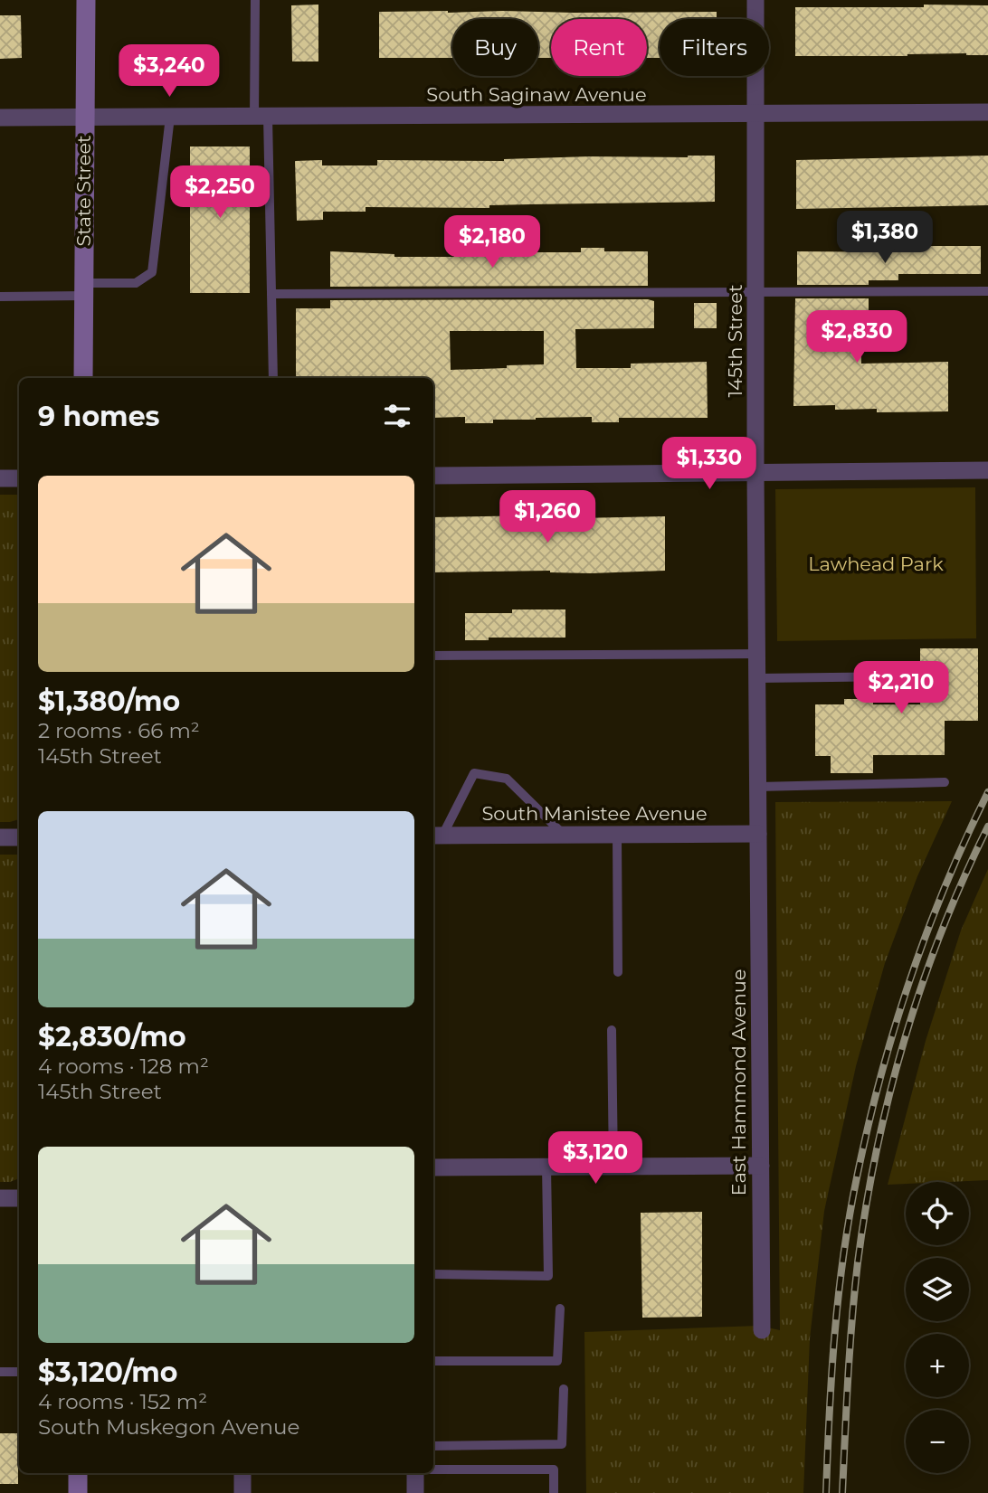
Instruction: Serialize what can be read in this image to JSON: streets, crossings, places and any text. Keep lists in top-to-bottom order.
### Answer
{
  "streets": {
    "street": [
      "South Saginaw Avenue",
      "State Street",
      "145th Street",
      "South Manistee Avenue",
      "East Hammond Avenue"
    ]
  },
  "crossings": [
    ["South Saginaw Avenue", "State Street"],
    ["South Saginaw Avenue", "145th Street"],
    ["145th Street", "South Manistee Avenue"],
    ["145th Street", "East Hammond Avenue"],
    ["South Manistee Avenue", "East Hammond Avenue"]
  ],
  "parks": ["Lawhead Park"],
  "page": {
    "chip": ["Buy", "Rent", "Filters"],
    "price": [
      "$3,240",
      "$2,250",
      "$1,380",
      "$2,180",
      "$2,830",
      "$1,330",
      "$1,260",
      "$2,210",
      "$3,120"
    ],
    "heading": "9 homes",
    "list": [
      {
        "name": "$1,380/mo",
        "note": "2 rooms · 66 m² · 145th Street"
      },
      {
        "name": "$2,830/mo",
        "note": "4 rooms · 128 m² · 145th Street"
      },
      {
        "name": "$3,120/mo",
        "note": "4 rooms · 152 m² · South Muskegon Avenue"
      }
    ],
    "map_buttons": ["+", "−"]
  }
}
